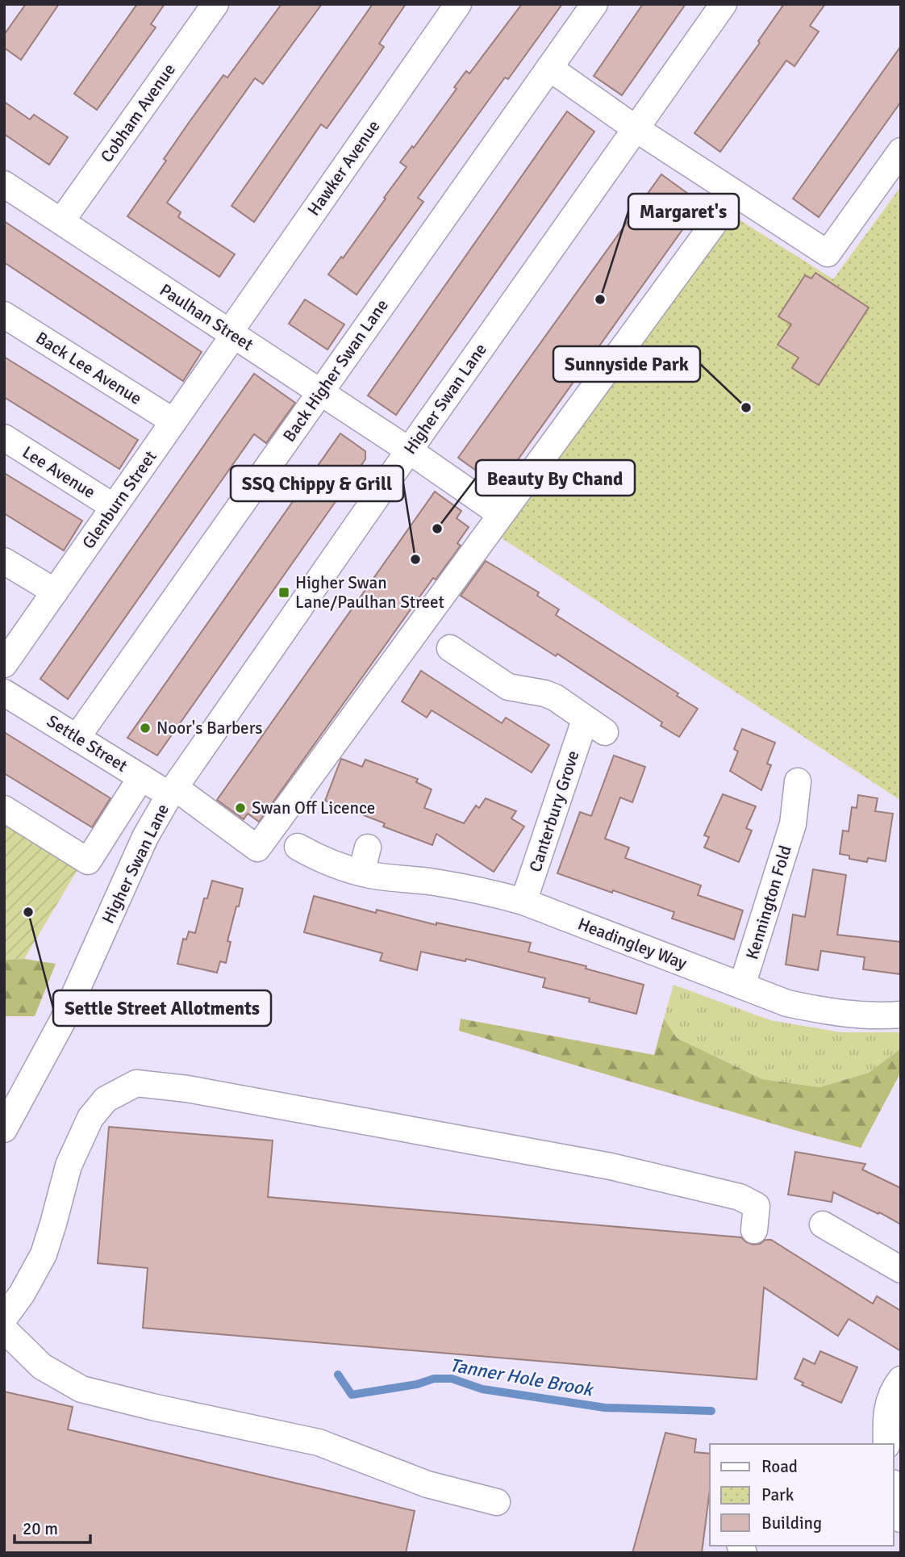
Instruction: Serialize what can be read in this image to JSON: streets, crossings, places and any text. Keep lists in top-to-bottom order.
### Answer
{
  "streets": {
    "street": [
      "Cobham Avenue",
      "Hawker Avenue",
      "Paulhan Street",
      "Back Lee Avenue",
      "Back Higher Swan Lane",
      "Higher Swan Lane",
      "Lee Avenue",
      "Glenburn Street",
      "Settle Street",
      "Canterbury Grove",
      "Kennington Fold",
      "Headingley Way"
    ]
  },
  "crossings": [
    ["Cobham Avenue", "Paulhan Street"],
    ["Hawker Avenue", "Paulhan Street"],
    ["Hawker Avenue", "Glenburn Street"],
    ["Paulhan Street", "Back Higher Swan Lane"],
    ["Paulhan Street", "Higher Swan Lane"],
    ["Paulhan Street", "Glenburn Street"],
    ["Paulhan Street", "Settle Street"],
    ["Back Lee Avenue", "Glenburn Street"],
    ["Back Higher Swan Lane", "Settle Street"],
    ["Higher Swan Lane", "Settle Street"],
    ["Lee Avenue", "Glenburn Street"],
    ["Canterbury Grove", "Headingley Way"],
    ["Kennington Fold", "Headingley Way"]
  ],
  "water": ["Tanner Hole Brook"],
  "places": {
    "other": [
      "Margaret's",
      "Sunnyside Park",
      "Beauty By Chand",
      "SSQ Chippy & Grill",
      "Noor's Barbers",
      "Swan Off Licence",
      "Settle Street Allotments"
    ],
    "transit": ["Higher Swan Lane/Paulhan Street"]
  },
  "legend": ["Road", "Park", "Building"],
  "scale_bar": "20 m"
}
